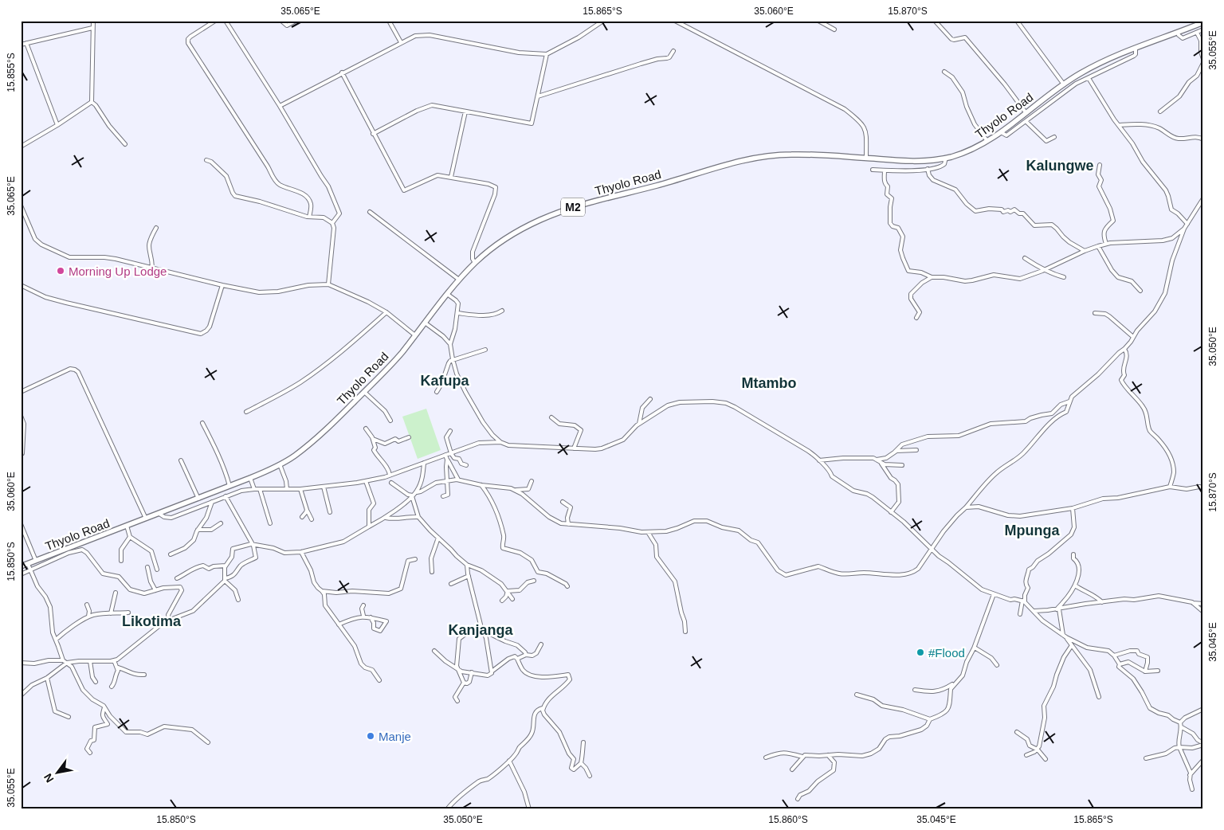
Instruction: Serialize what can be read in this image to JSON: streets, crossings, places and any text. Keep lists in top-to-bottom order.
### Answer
{
  "streets": {
    "highway": ["Thyolo Road", "M2"]
  },
  "districts": [
    "Kalungwe",
    "Kafupa",
    "Mtambo",
    "Mpunga",
    "Likotima",
    "Kanjanga"
  ],
  "places": ["Morning Up Lodge", "#Flood", "Manje"],
  "north": "bottom left",
  "coordinates": [
    "35.065°E",
    "15.865°S",
    "35.060°E",
    "15.870°S",
    "35.055°E",
    "15.855°S",
    "35.050°E",
    "15.850°S",
    "35.045°E",
    "15.860°S"
  ]
}
